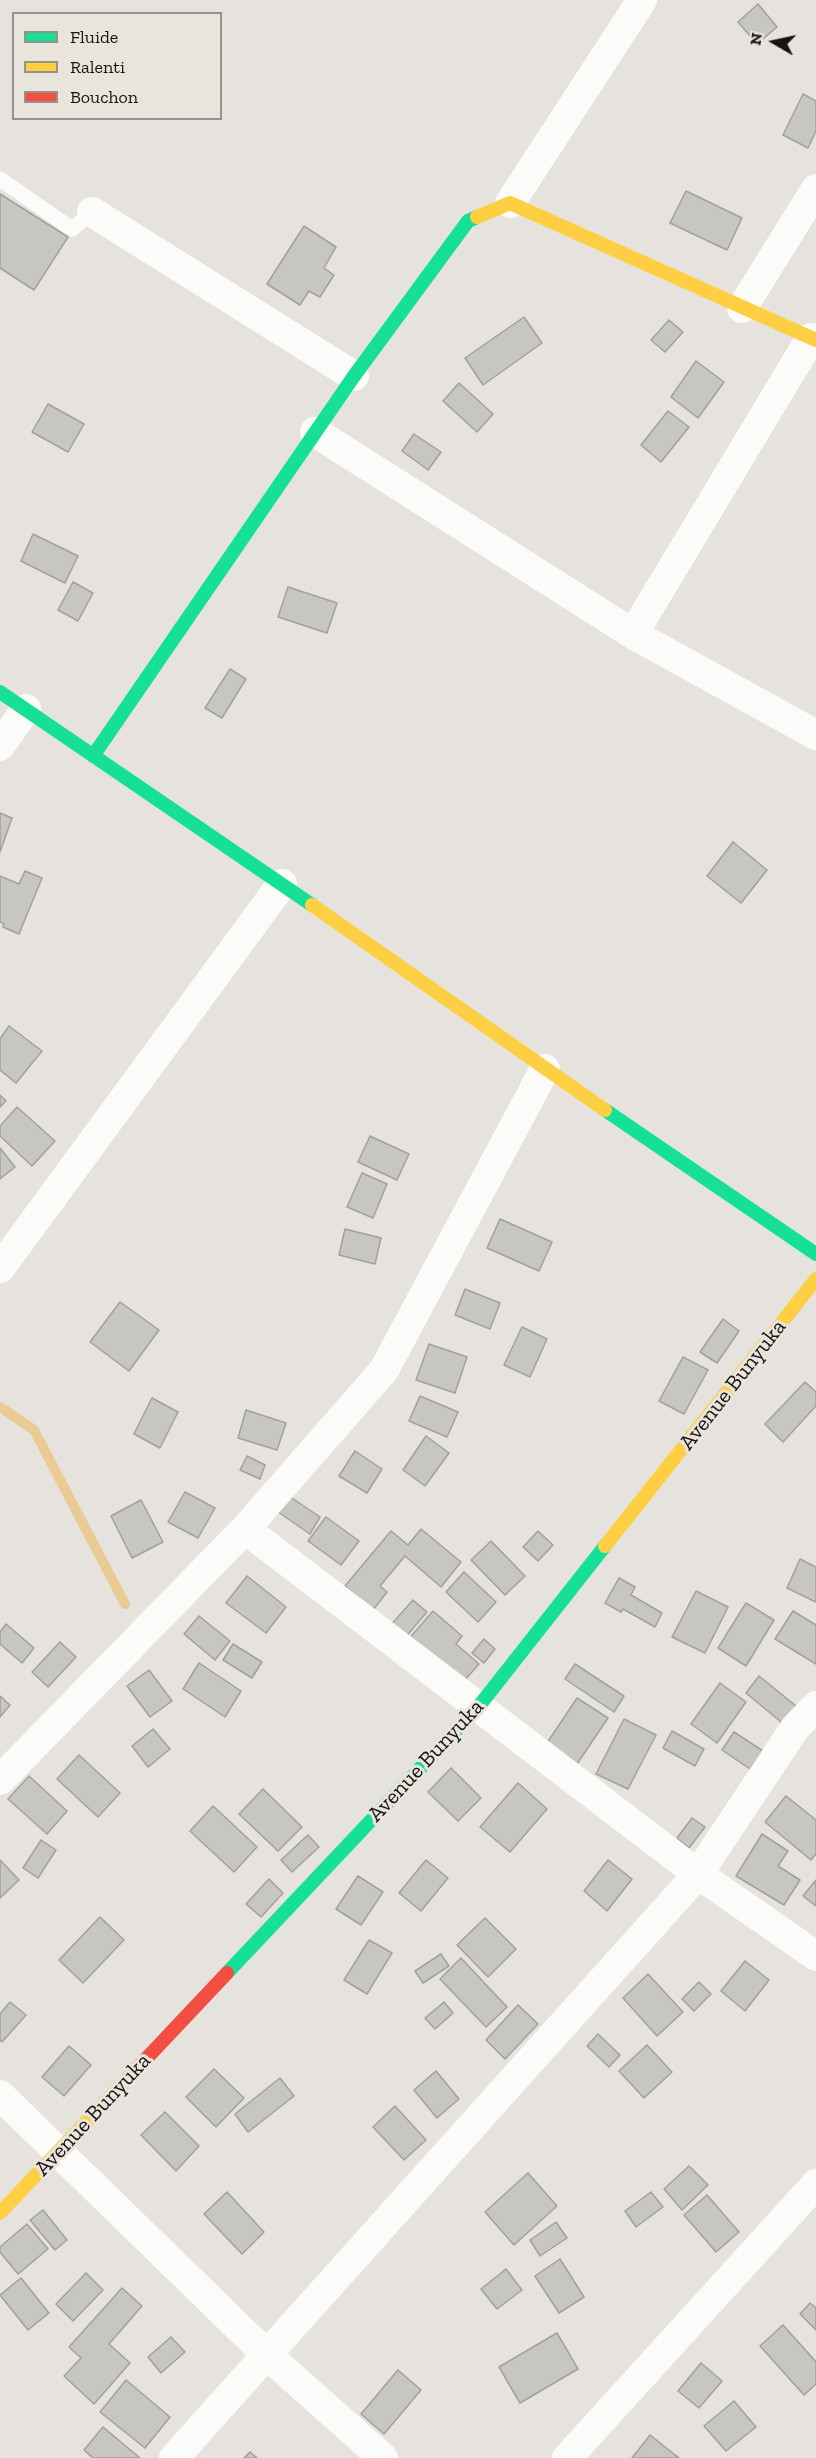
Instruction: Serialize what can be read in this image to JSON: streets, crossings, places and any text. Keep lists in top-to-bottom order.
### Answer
{
  "streets": {
    "main road": ["Avenue Bunyuka"]
  },
  "legend": ["Fluide", "Ralenti", "Bouchon"],
  "north": "left"
}
